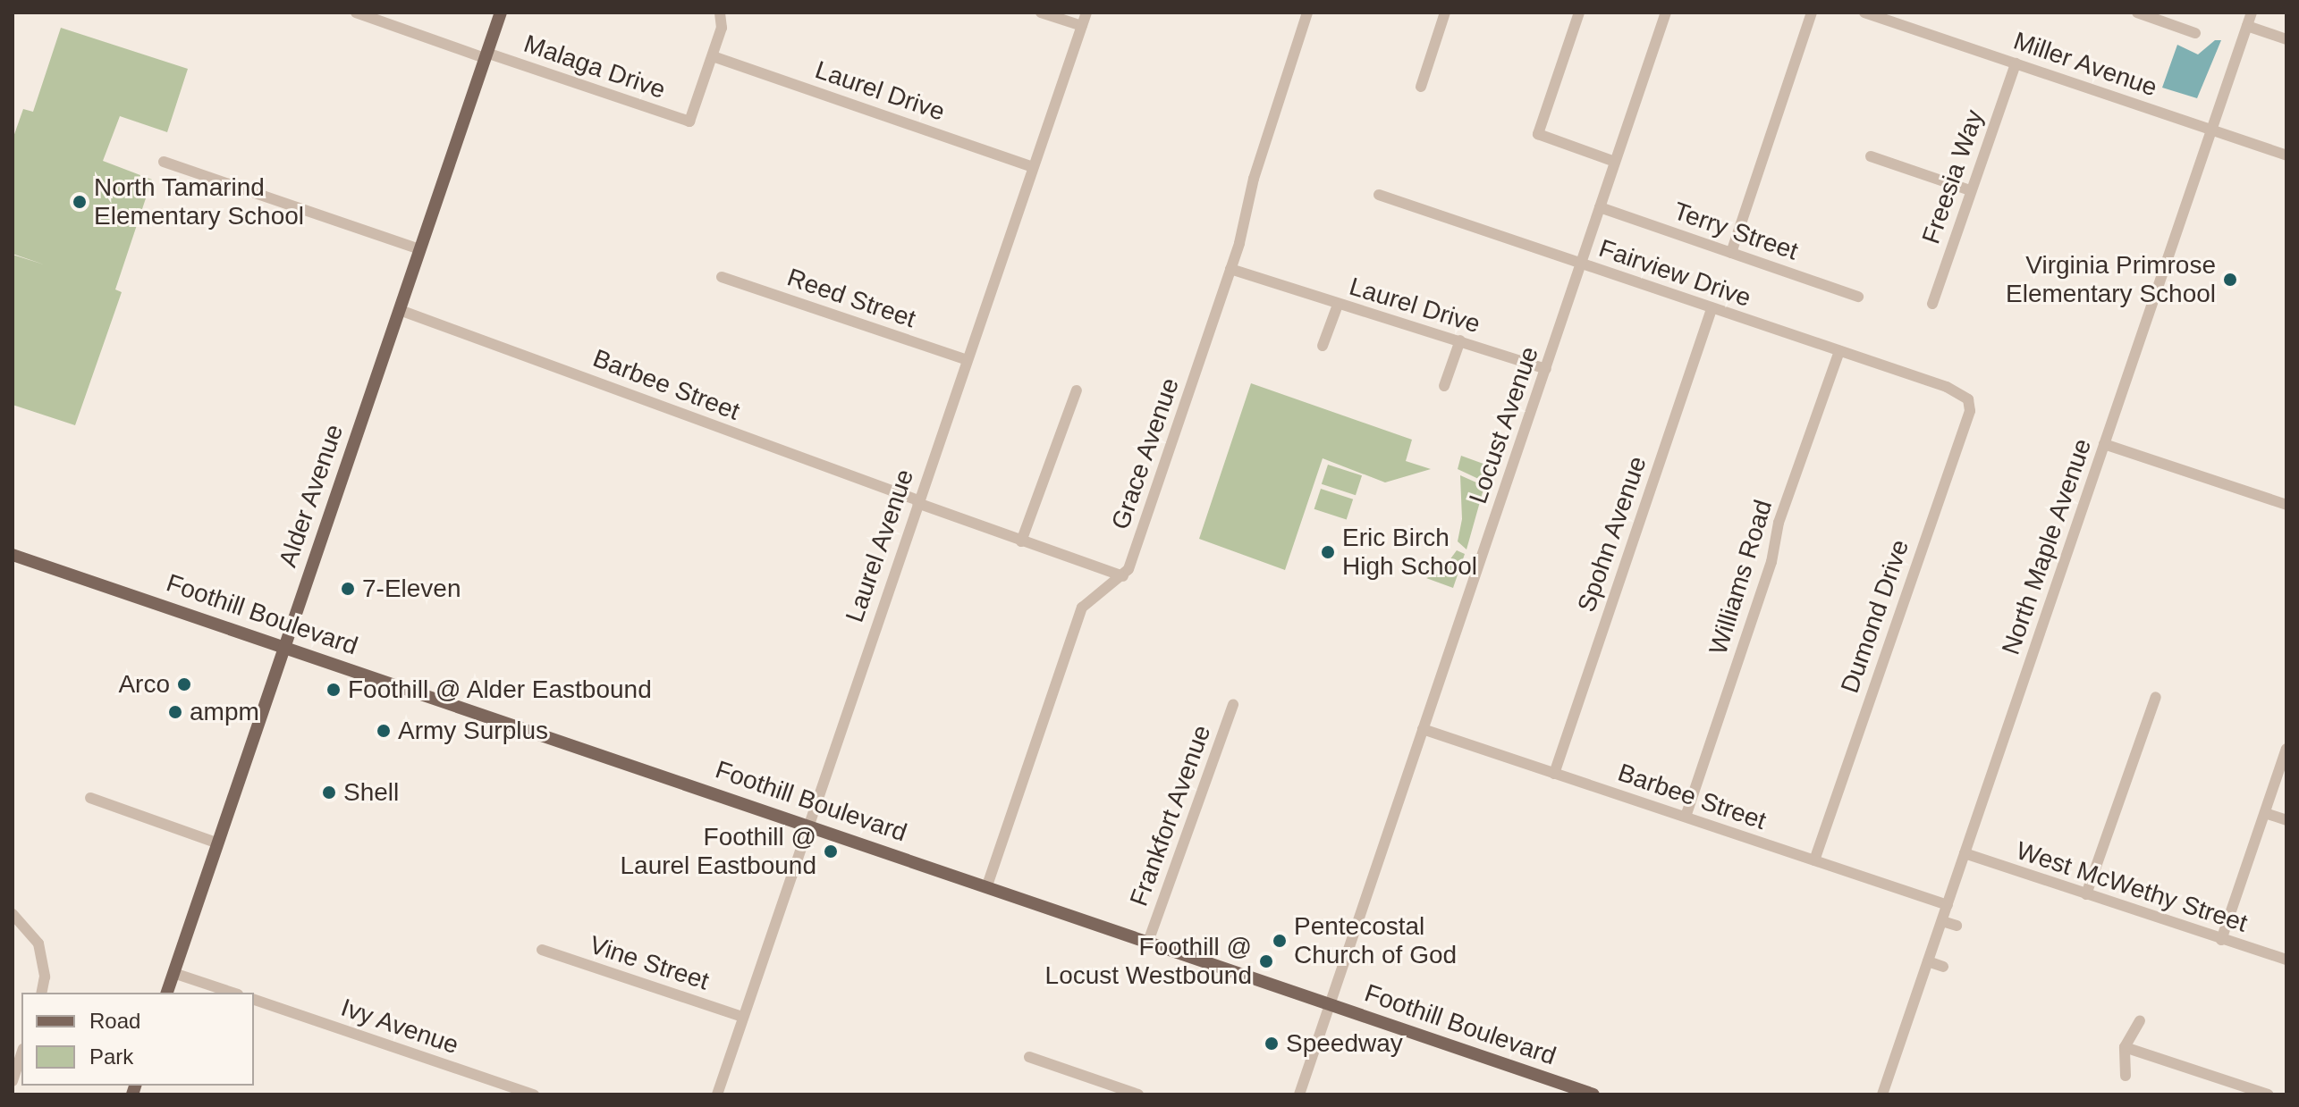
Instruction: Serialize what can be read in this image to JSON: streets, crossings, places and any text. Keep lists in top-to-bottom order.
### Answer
{
  "streets": {
    "main road": ["Alder Avenue", "Foothill Boulevard"],
    "street": [
      "Miller Avenue",
      "Malaga Drive",
      "Laurel Drive",
      "Freesia Way",
      "Terry Street",
      "Fairview Drive",
      "Reed Street",
      "Barbee Street",
      "Locust Avenue",
      "Grace Avenue",
      "Spohn Avenue",
      "Laurel Avenue",
      "North Maple Avenue",
      "Williams Road",
      "Dumond Drive",
      "Frankfort Avenue",
      "West McWethy Street",
      "Vine Street",
      "Ivy Avenue"
    ]
  },
  "crossings": [
    ["Miller Avenue", "Freesia Way"],
    ["Miller Avenue", "North Maple Avenue"],
    ["Malaga Drive", "Laurel Drive"],
    ["Malaga Drive", "Alder Avenue"],
    ["Laurel Drive", "Locust Avenue"],
    ["Laurel Drive", "Grace Avenue"],
    ["Laurel Drive", "Laurel Avenue"],
    ["Terry Street", "Locust Avenue"],
    ["Fairview Drive", "Locust Avenue"],
    ["Fairview Drive", "Spohn Avenue"],
    ["Fairview Drive", "Williams Road"],
    ["Fairview Drive", "Dumond Drive"],
    ["Reed Street", "Laurel Avenue"],
    ["Barbee Street", "Locust Avenue"],
    ["Barbee Street", "Grace Avenue"],
    ["Barbee Street", "Alder Avenue"],
    ["Barbee Street", "Spohn Avenue"],
    ["Barbee Street", "Laurel Avenue"],
    ["Barbee Street", "North Maple Avenue"],
    ["Barbee Street", "Williams Road"],
    ["Barbee Street", "Dumond Drive"],
    ["Locust Avenue", "Foothill Boulevard"],
    ["Alder Avenue", "Foothill Boulevard"],
    ["Laurel Avenue", "Foothill Boulevard"],
    ["Laurel Avenue", "Vine Street"],
    ["North Maple Avenue", "West McWethy Street"],
    ["Foothill Boulevard", "Frankfort Avenue"]
  ],
  "places": [
    "North Tamarind Elementary School",
    "Virginia Primrose Elementary School",
    "Eric Birch High School",
    "7-Eleven",
    "Arco",
    "Foothill @ Alder Eastbound",
    "ampm",
    "Army Surplus",
    "Shell",
    "Foothill @ Laurel Eastbound",
    "Pentecostal Church of God",
    "Foothill @ Locust Westbound",
    "Speedway"
  ],
  "legend": ["Road", "Park"]
}
